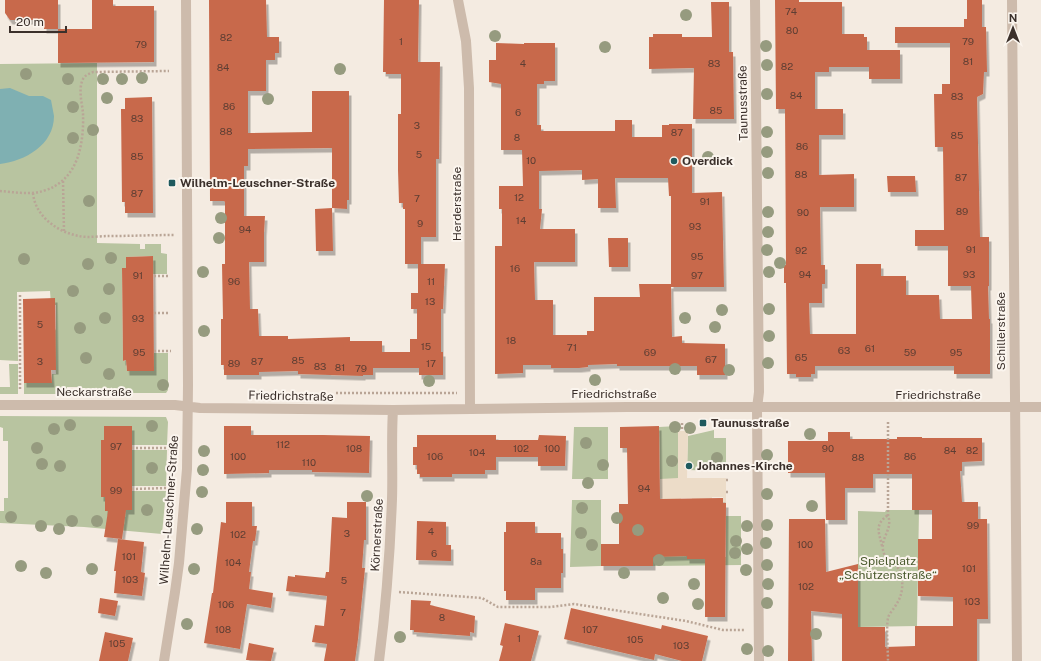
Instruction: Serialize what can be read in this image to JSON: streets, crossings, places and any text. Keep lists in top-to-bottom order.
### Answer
{
  "streets": {
    "street": [
      "Taunusstraße",
      "Herderstraße",
      "Schillerstraße",
      "Neckarstraße",
      "Friedrichstraße",
      "Wilhelm-Leuschner-Straße",
      "Körnerstraße"
    ]
  },
  "crossings": [
    ["Taunusstraße", "Friedrichstraße"],
    ["Herderstraße", "Friedrichstraße"],
    ["Schillerstraße", "Friedrichstraße"],
    ["Neckarstraße", "Friedrichstraße"],
    ["Neckarstraße", "Wilhelm-Leuschner-Straße"],
    ["Friedrichstraße", "Wilhelm-Leuschner-Straße"],
    ["Friedrichstraße", "Körnerstraße"]
  ],
  "parks": ["Spielplatz „Schützenstraße“"],
  "places": {
    "other": ["Overdick", "Johannes-Kirche"],
    "transit": ["Wilhelm-Leuschner-Straße", "Taunusstraße"]
  },
  "house_numbers": [
    "74",
    "80",
    "82",
    "1",
    "79",
    "79",
    "81",
    "4",
    "83",
    "82",
    "84",
    "84",
    "83",
    "86",
    "85",
    "6",
    "83",
    "3",
    "88",
    "87",
    "85",
    "8",
    "86",
    "5",
    "85",
    "10",
    "88",
    "87",
    "87",
    "12",
    "7",
    "91",
    "89",
    "90",
    "14",
    "9",
    "93",
    "94",
    "91",
    "92",
    "95",
    "16",
    "94",
    "93",
    "91",
    "97",
    "96",
    "11",
    "13",
    "93",
    "5",
    "18",
    "15",
    "71",
    "61",
    "63",
    "95",
    "69",
    "59",
    "95",
    "65",
    "67",
    "85",
    "3",
    "87",
    "89",
    "17",
    "83",
    "81",
    "79",
    "112",
    "97",
    "108",
    "102",
    "100",
    "90",
    "84",
    "82",
    "104",
    "100",
    "106",
    "86",
    "88",
    "110",
    "94",
    "99",
    "99",
    "4",
    "3",
    "102",
    "100",
    "6",
    "101",
    "8a",
    "104",
    "101",
    "103",
    "5",
    "102",
    "103",
    "106",
    "7",
    "8",
    "108",
    "107",
    "1",
    "105",
    "105",
    "103"
  ],
  "scale_bar": "20 m",
  "north": "top"
}
